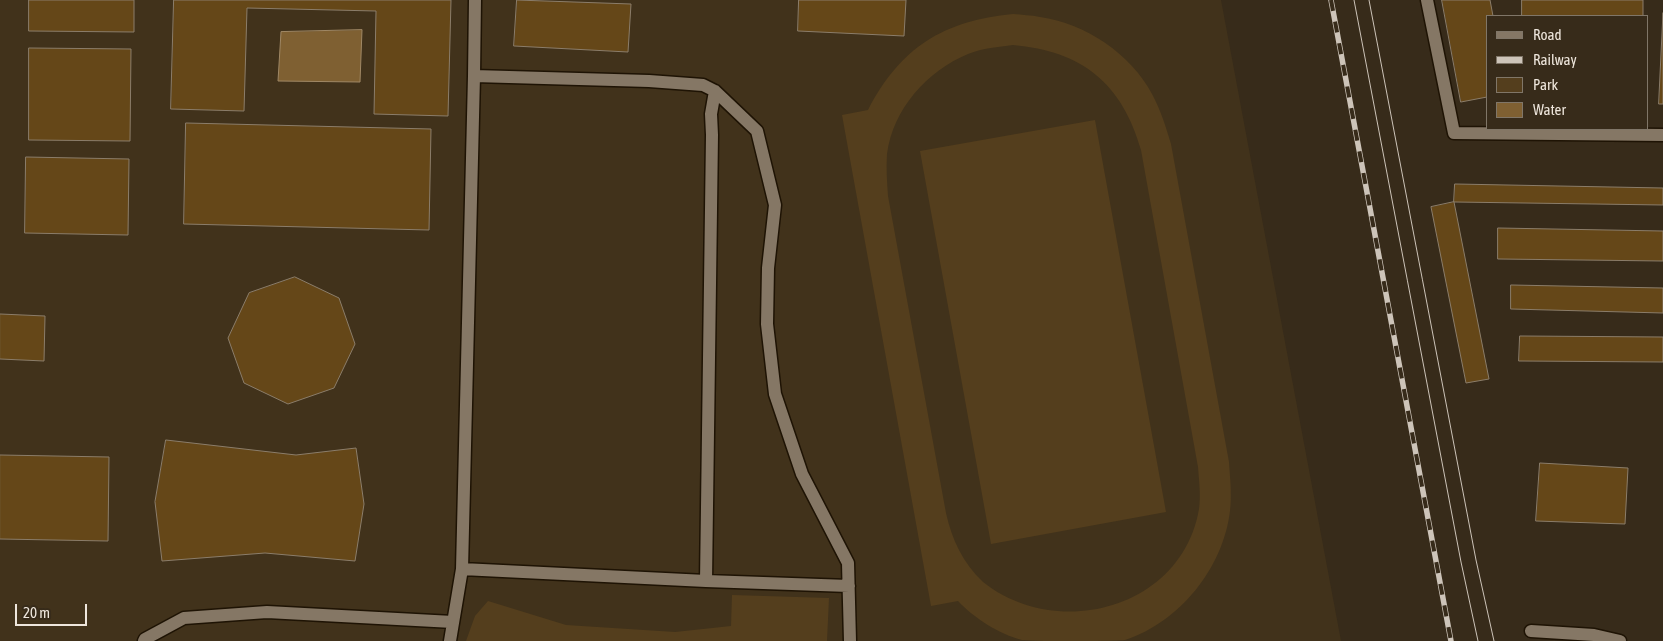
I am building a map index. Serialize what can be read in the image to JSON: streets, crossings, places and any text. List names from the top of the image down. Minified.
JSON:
{"legend":["Road","Railway","Park","Water"],"scale_bar":"20 m"}
